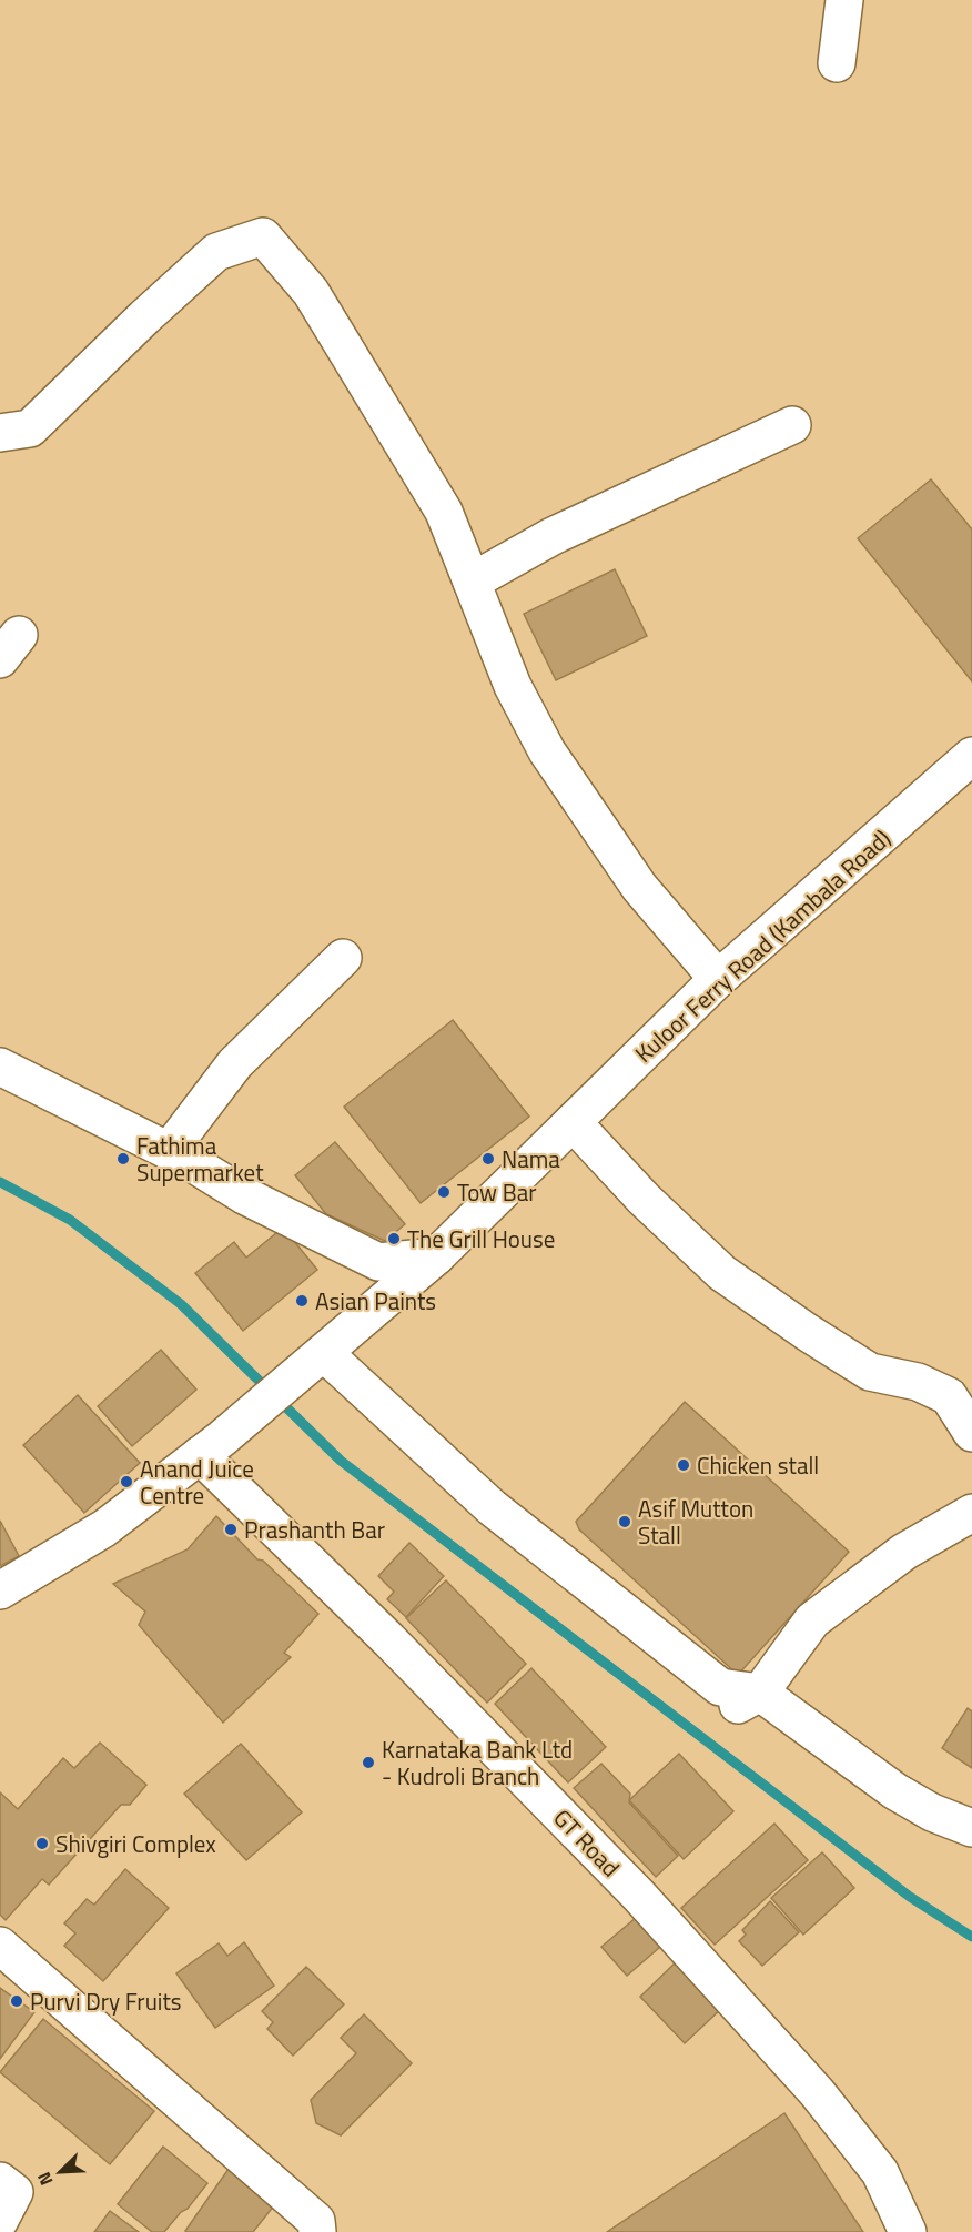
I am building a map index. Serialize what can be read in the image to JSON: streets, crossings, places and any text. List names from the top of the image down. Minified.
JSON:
{"streets":{"street":["Kuloor Ferry Road (Kambala Road)","GT Road"]},"crossings":[["Kuloor Ferry Road (Kambala Road)","GT Road"]],"places":["Fathima Supermarket","Nama","Tow Bar","The Grill House","Asian Paints","Chicken stall","Anand Juice Centre","Asif Mutton Stall","Prashanth Bar","Karnataka Bank Ltd - Kudroli Branch","Shivgiri Complex","Purvi Dry Fruits"],"north":"bottom left"}
